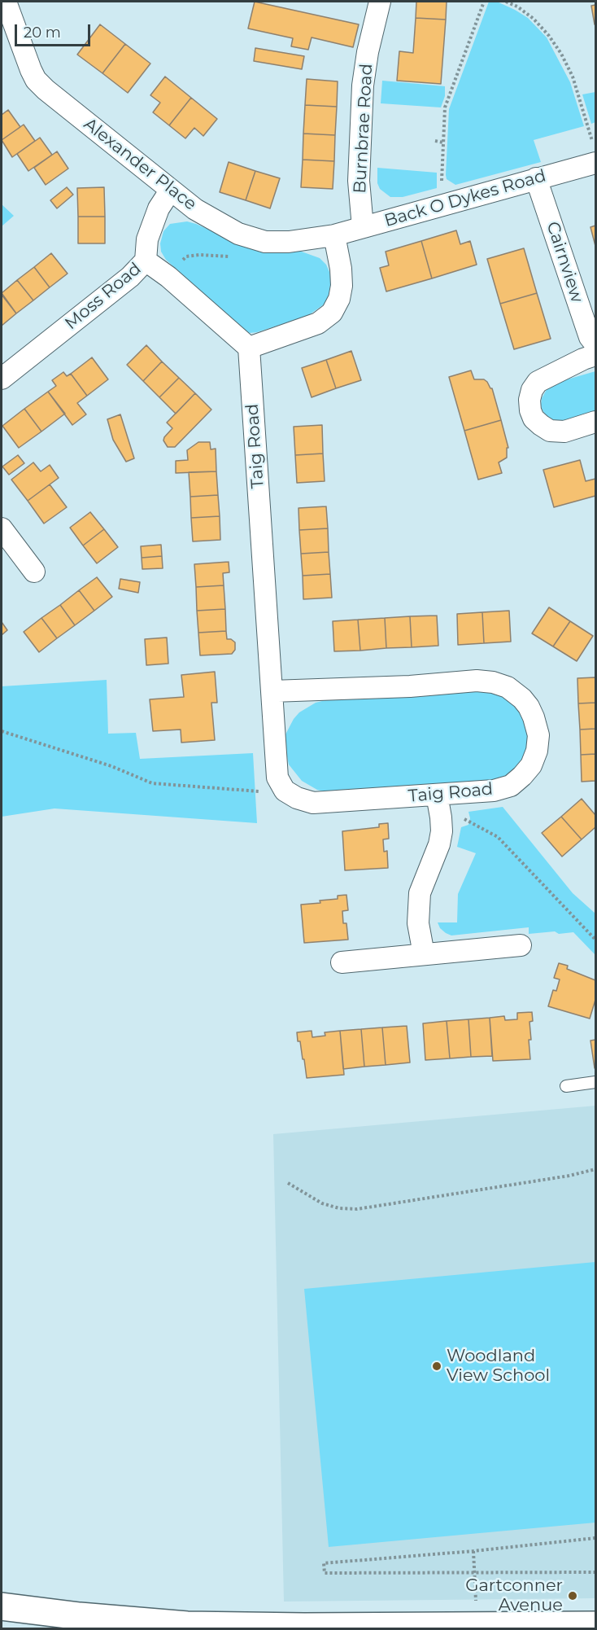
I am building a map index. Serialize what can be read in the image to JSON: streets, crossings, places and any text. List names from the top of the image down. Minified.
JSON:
{"streets":{"street":["Burnbrae Road","Alexander Place","Back O Dykes Road","Cairnview","Moss Road","Taig Road"]},"crossings":[["Burnbrae Road","Back O Dykes Road"],["Alexander Place","Back O Dykes Road"],["Alexander Place","Moss Road"],["Back O Dykes Road","Cairnview"]],"places":["Woodland View School","Gartconner Avenue"],"scale_bar":"20 m"}
